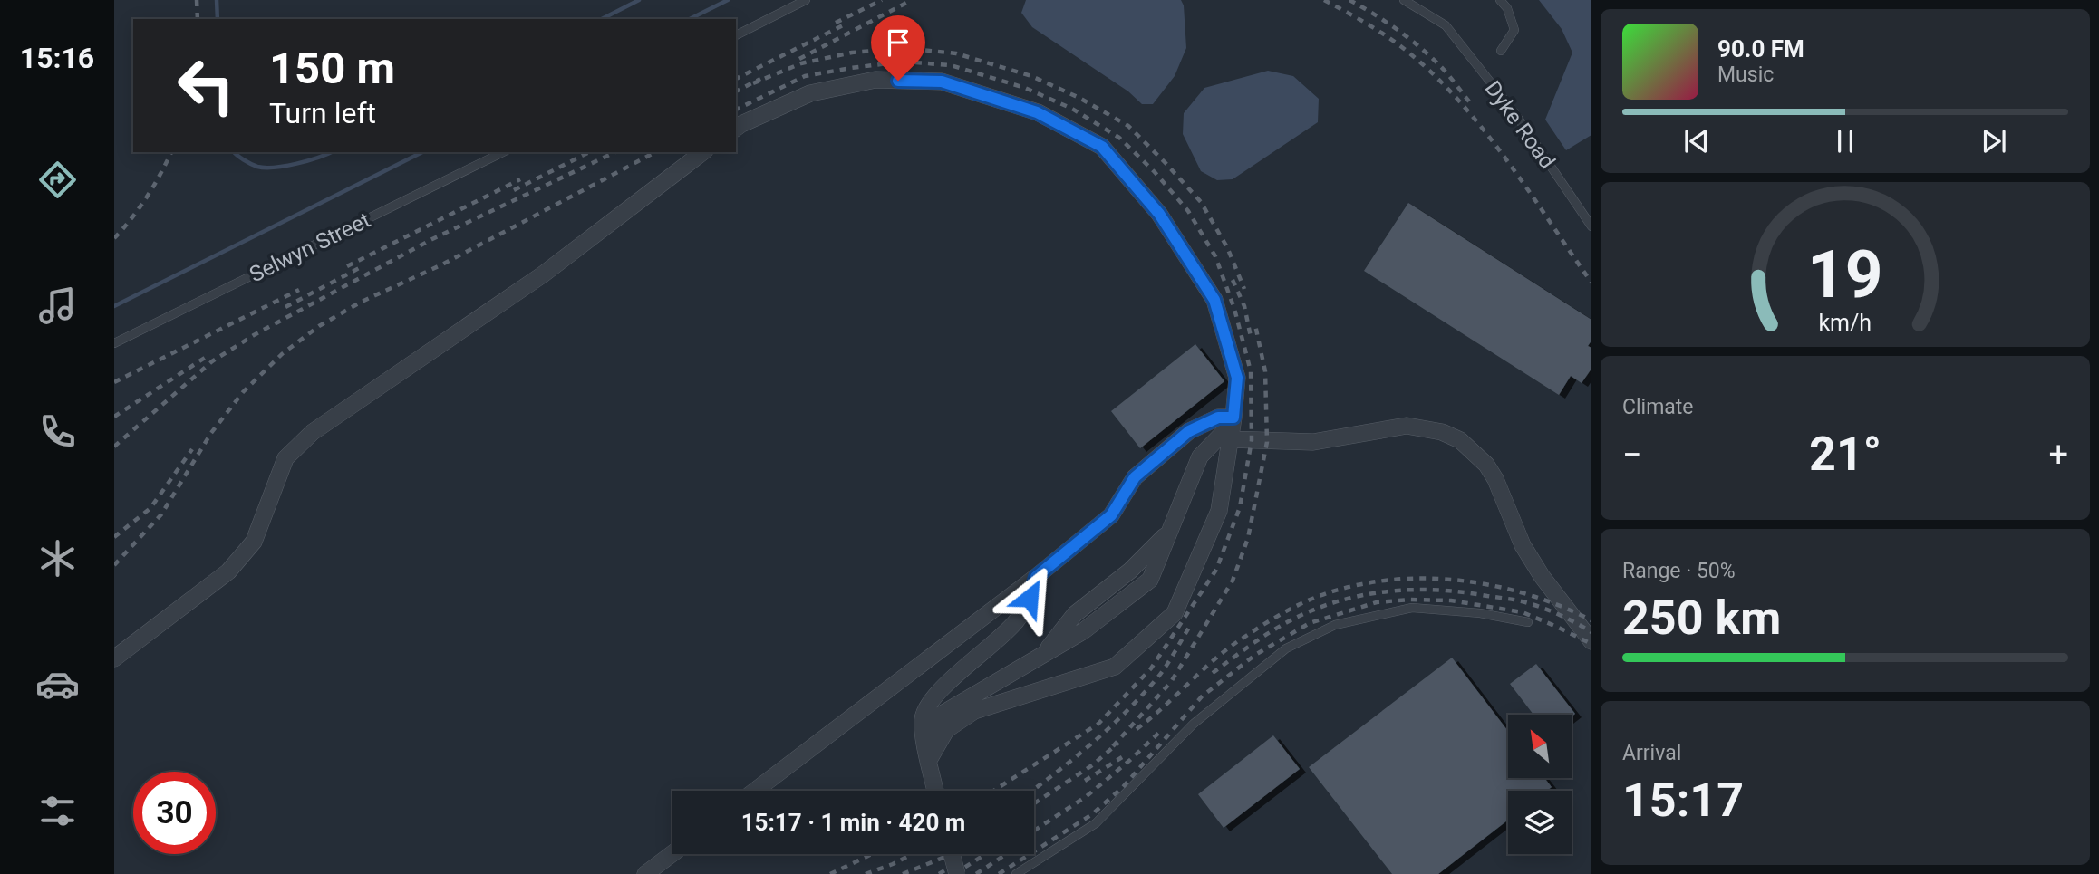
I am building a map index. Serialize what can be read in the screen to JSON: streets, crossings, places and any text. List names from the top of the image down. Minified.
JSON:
{"streets":{"lane":["Dyke Road","Selwyn Street"]},"north":"top left","page":{"tabs":"15:16","turn":["150 m","Turn left"],"song":["90.0 FM","Music"],"tile":["Climate",["Range · 50%","250 km"],["Arrival","15:17"]],"heat":["−","21°","+"],"limit":"30","trip":"15:17 · 1 min · 420 m","gauge":["19","km/h"]}}
